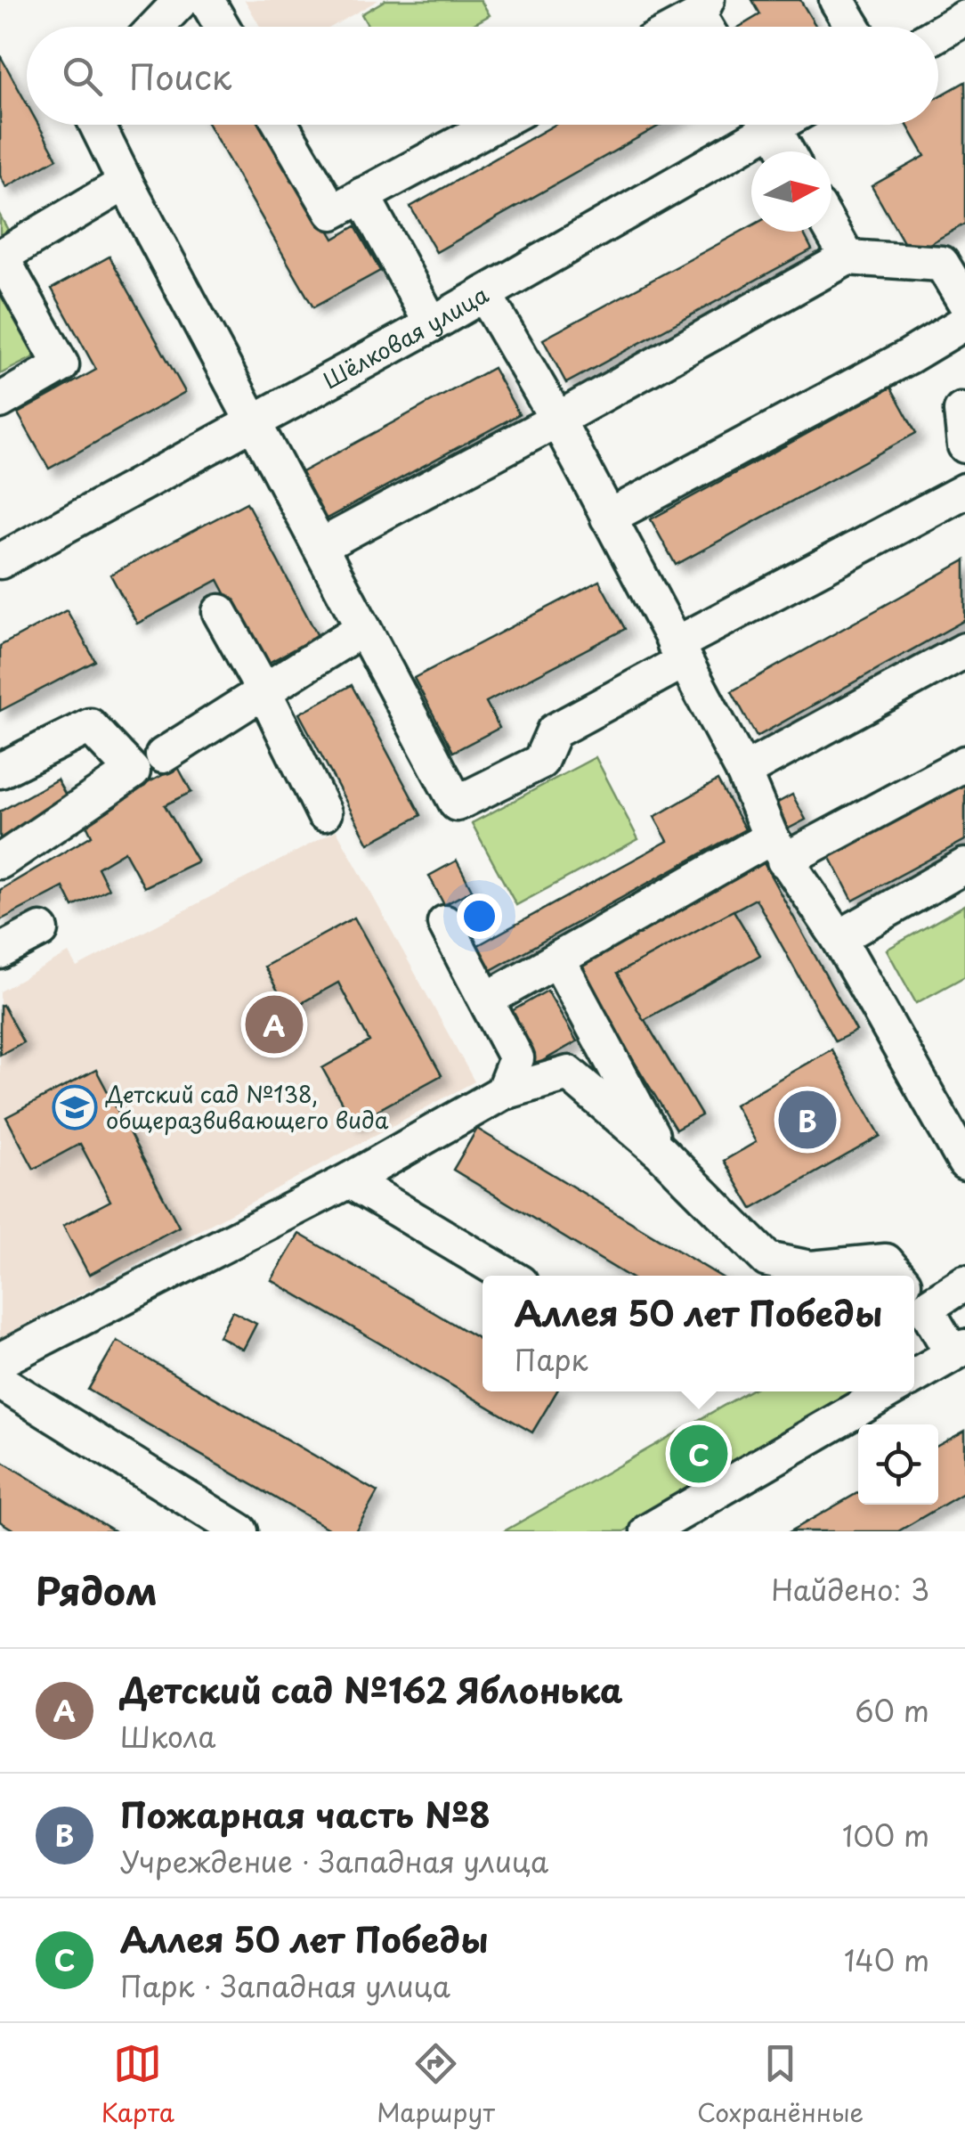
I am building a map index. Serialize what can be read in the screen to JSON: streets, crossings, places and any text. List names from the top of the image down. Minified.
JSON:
{"streets":{"street":["Шёлковая улица"]},"places":{"school or university":["Детский сад №138, общеразвивающего вида"]},"north":"right","page":{"search":"Поиск","pins":["A","B","C"],"popup":["Аллея 50 лет Победы","Парк"],"heading":["Рядом","Найдено: 3"],"list":[{"mark":"A","name":"Детский сад №162 Яблонька","note":"Школа","value":"60 m"},{"mark":"B","name":"Пожарная часть №8","note":"Учреждение · Западная улица","value":"100 m"},{"mark":"C","name":"Аллея 50 лет Победы","note":"Парк · Западная улица","value":"140 m"}],"nav":["Карта","Маршрут","Сохранённые"]}}
